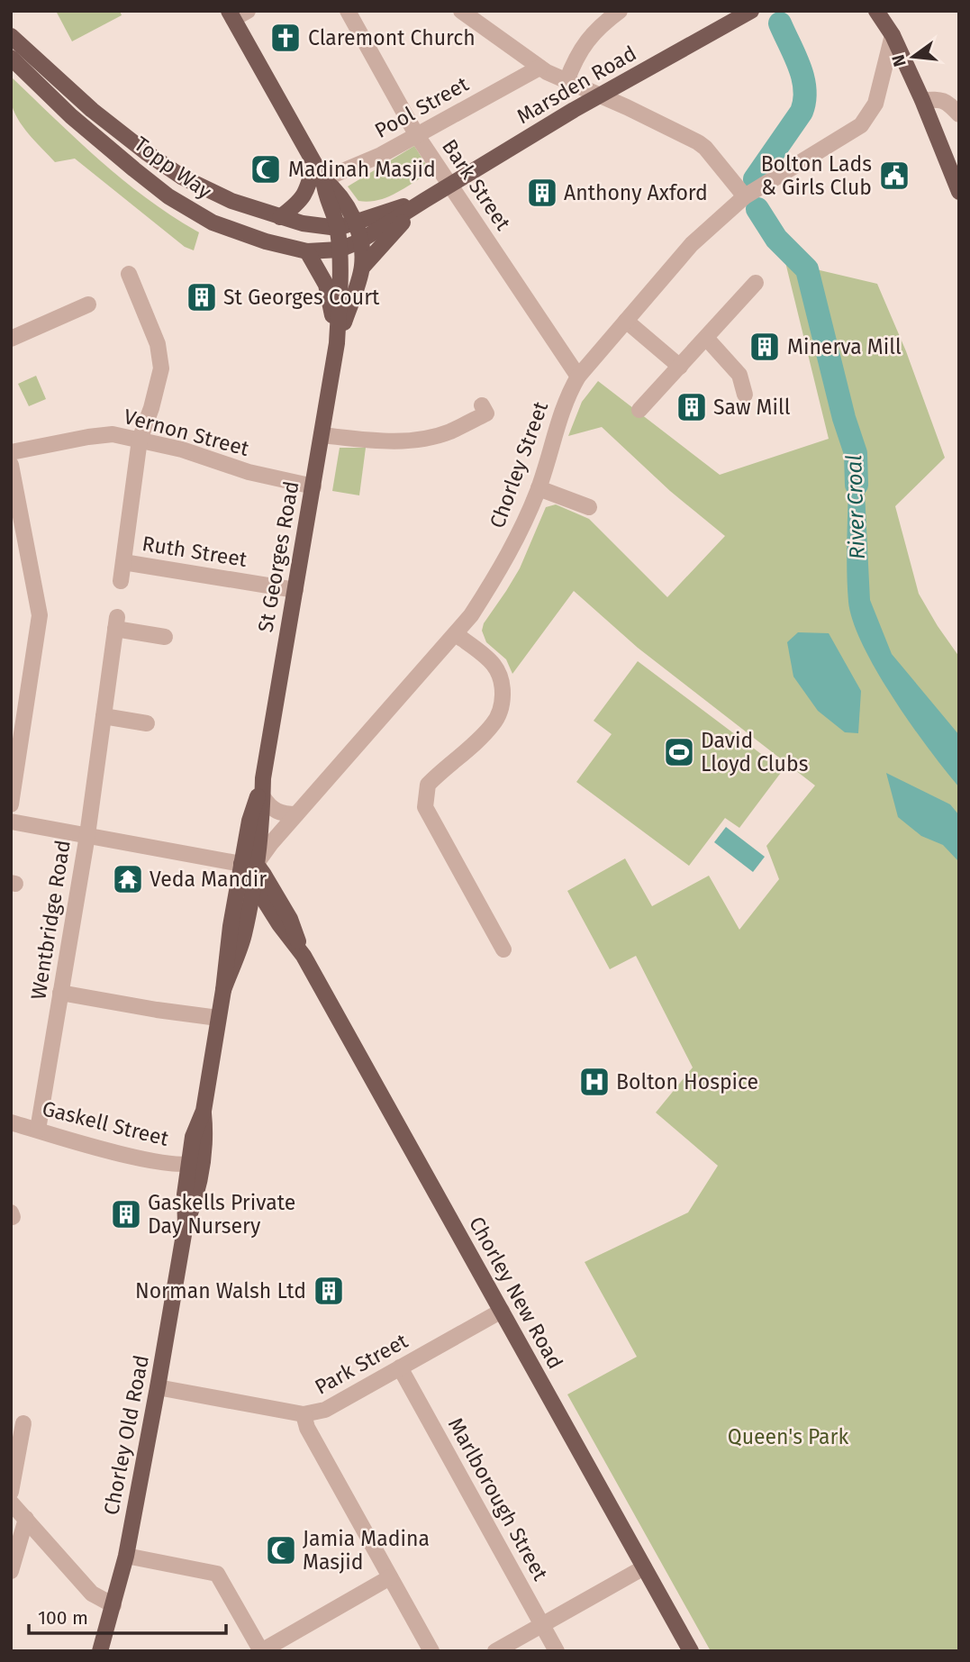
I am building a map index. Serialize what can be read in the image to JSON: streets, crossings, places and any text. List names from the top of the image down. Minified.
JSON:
{"streets":{"main road":["Marsden Road","Topp Way","St Georges Road","Chorley New Road","Chorley Old Road"],"street":["Pool Street","Bark Street","Vernon Street","Chorley Street","Ruth Street","Wentbridge Road","Gaskell Street","Park Street","Marlborough Street"]},"crossings":[["Marsden Road","Topp Way"],["Marsden Road","St Georges Road"],["Pool Street","Bark Street"],["Pool Street","St Georges Road"],["Topp Way","St Georges Road"],["Bark Street","Chorley Street"],["Vernon Street","St Georges Road"],["Chorley Street","St Georges Road"],["Chorley Street","Chorley New Road"],["Chorley Street","Chorley Old Road"],["Ruth Street","St Georges Road"],["St Georges Road","Chorley New Road"],["St Georges Road","Chorley Old Road"],["Wentbridge Road","Gaskell Street"],["Gaskell Street","Chorley Old Road"],["Chorley New Road","Park Street"],["Chorley New Road","Chorley Old Road"],["Park Street","Chorley Old Road"],["Park Street","Marlborough Street"]],"water":["River Croal"],"parks":["Queen's Park"],"places":{"church":["Claremont Church"],"mosque":["Madinah Masjid","Jamia Madina Masjid"],"public building":["Bolton Lads & Girls Club"],"building":["Anthony Axford","St Georges Court","Minerva Mill","Saw Mill","Gaskells Private Day Nursery","Norman Walsh Ltd"],"sports":["David Lloyd Clubs"],"temple":["Veda Mandir"],"hospital":["Bolton Hospice"]},"scale_bar":"100 m","north":"left"}
